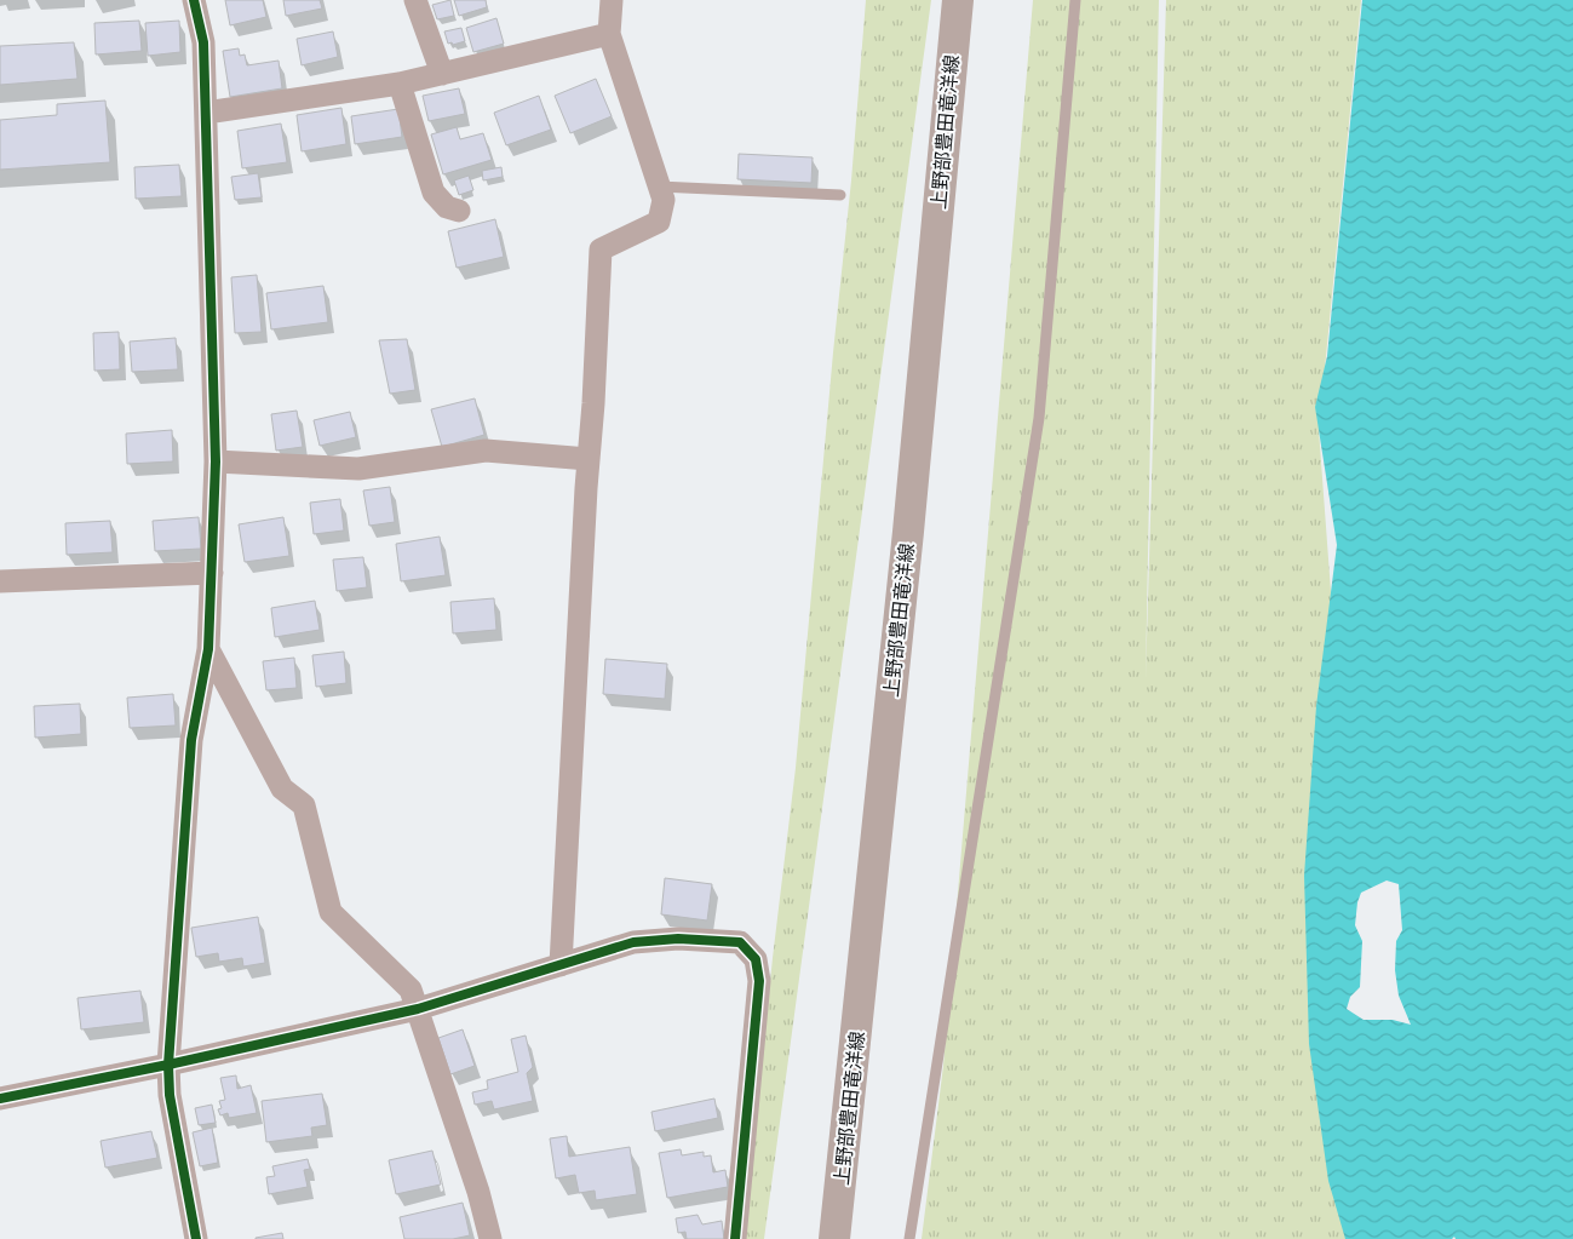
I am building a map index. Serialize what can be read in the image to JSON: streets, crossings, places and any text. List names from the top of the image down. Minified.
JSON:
{"streets":{"main road":["上野部豊田竜洋線"]}}
